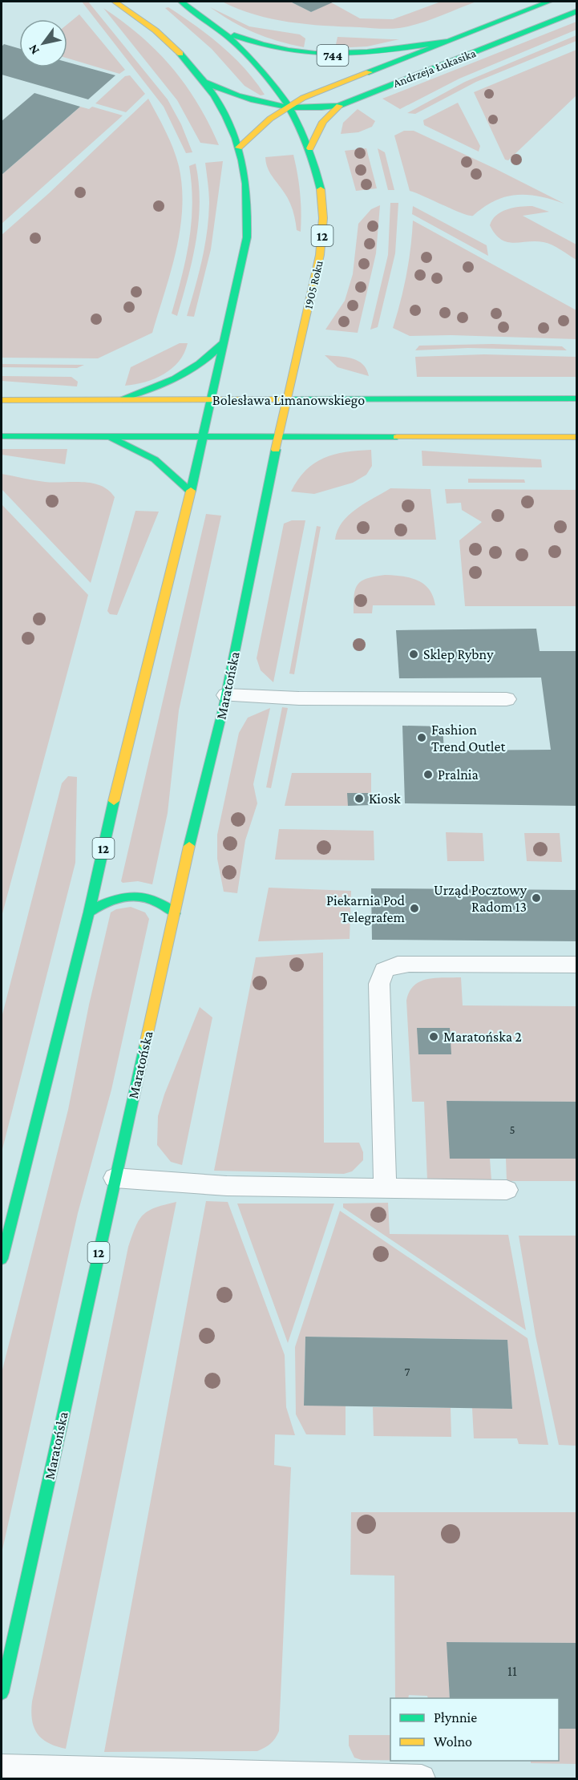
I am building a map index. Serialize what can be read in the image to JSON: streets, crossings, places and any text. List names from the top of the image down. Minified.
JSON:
{"streets":{"main road":["744","Andrzeja Łukasika","12","1905 Roku","Bolesława Limanowskiego","Maratońska"]},"crossings":[["744","Andrzeja Łukasika"],["744","12"],["744","1905 Roku"],["Andrzeja Łukasika","12"],["Andrzeja Łukasika","1905 Roku"],["12","Bolesława Limanowskiego"],["1905 Roku","Bolesława Limanowskiego"],["1905 Roku","Maratońska"]],"places":["Sklep Rybny","Fashion Trend Outlet","Pralnia","Kiosk","Urząd Pocztowy Radom 13","Piekarnia Pod Telegrafem","Maratońska 2"],"house_numbers":["5","7","11"],"legend":["Płynnie","Wolno"],"north":"bottom left"}
